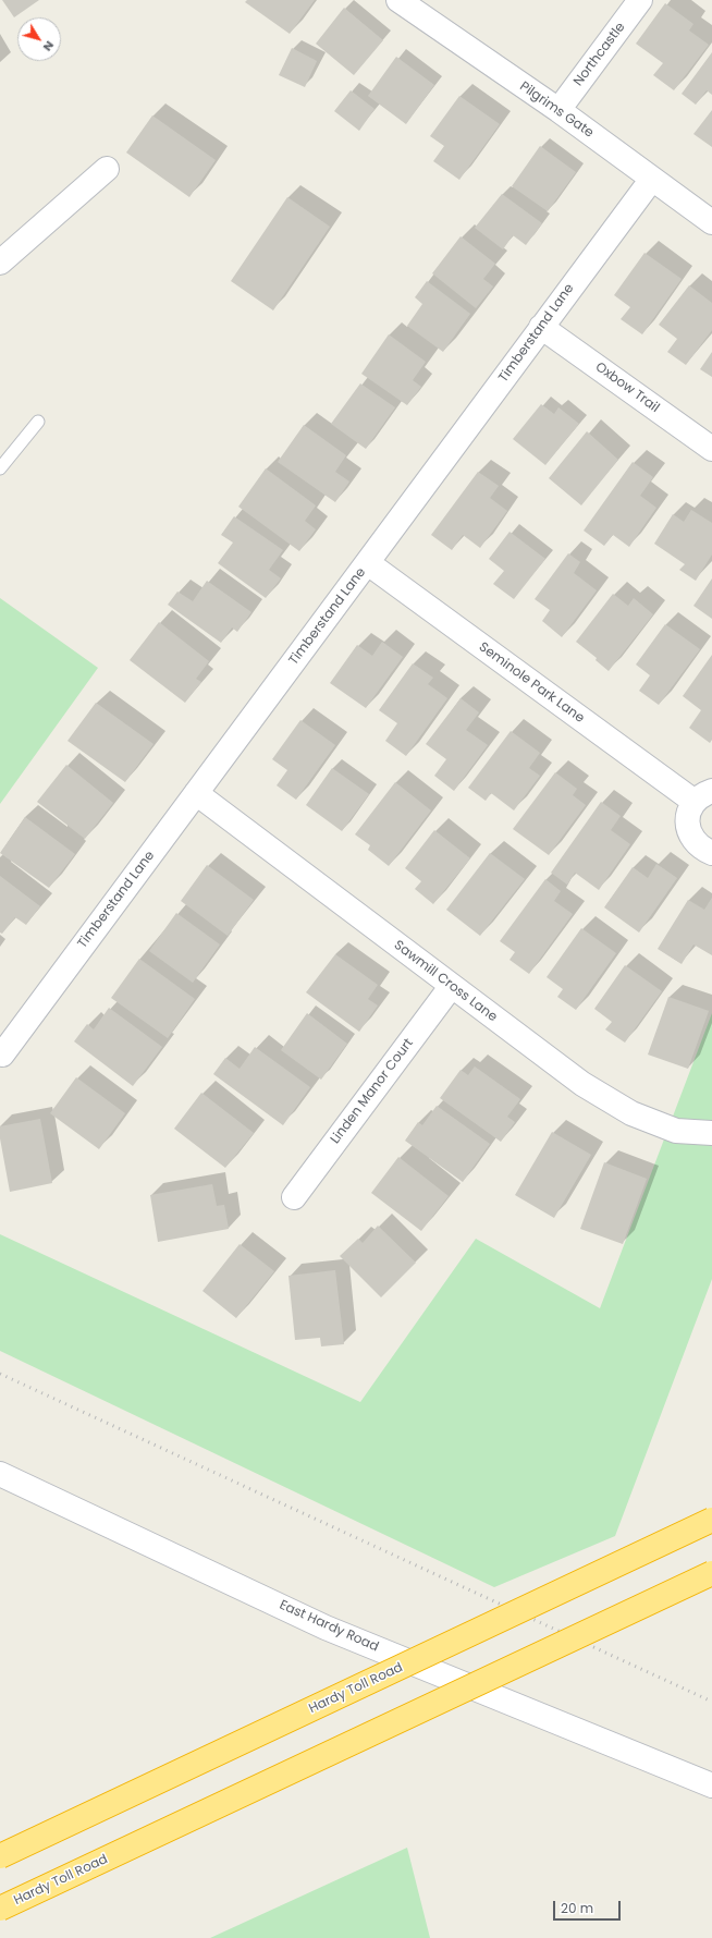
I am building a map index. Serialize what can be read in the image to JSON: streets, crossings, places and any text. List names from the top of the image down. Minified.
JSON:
{"streets":{"highway":["Hardy Toll Road"],"street":["Northcastle","Pilgrims Gate","Timberstand Lane","Oxbow Trail","Seminole Park Lane","Sawmill Cross Lane","Linden Manor Court","East Hardy Road"]},"crossings":[["Northcastle","Pilgrims Gate"],["Pilgrims Gate","Timberstand Lane"],["Timberstand Lane","Oxbow Trail"],["Timberstand Lane","Seminole Park Lane"],["Timberstand Lane","Sawmill Cross Lane"],["Sawmill Cross Lane","Linden Manor Court"]],"scale_bar":"20 m","north":"bottom right"}
